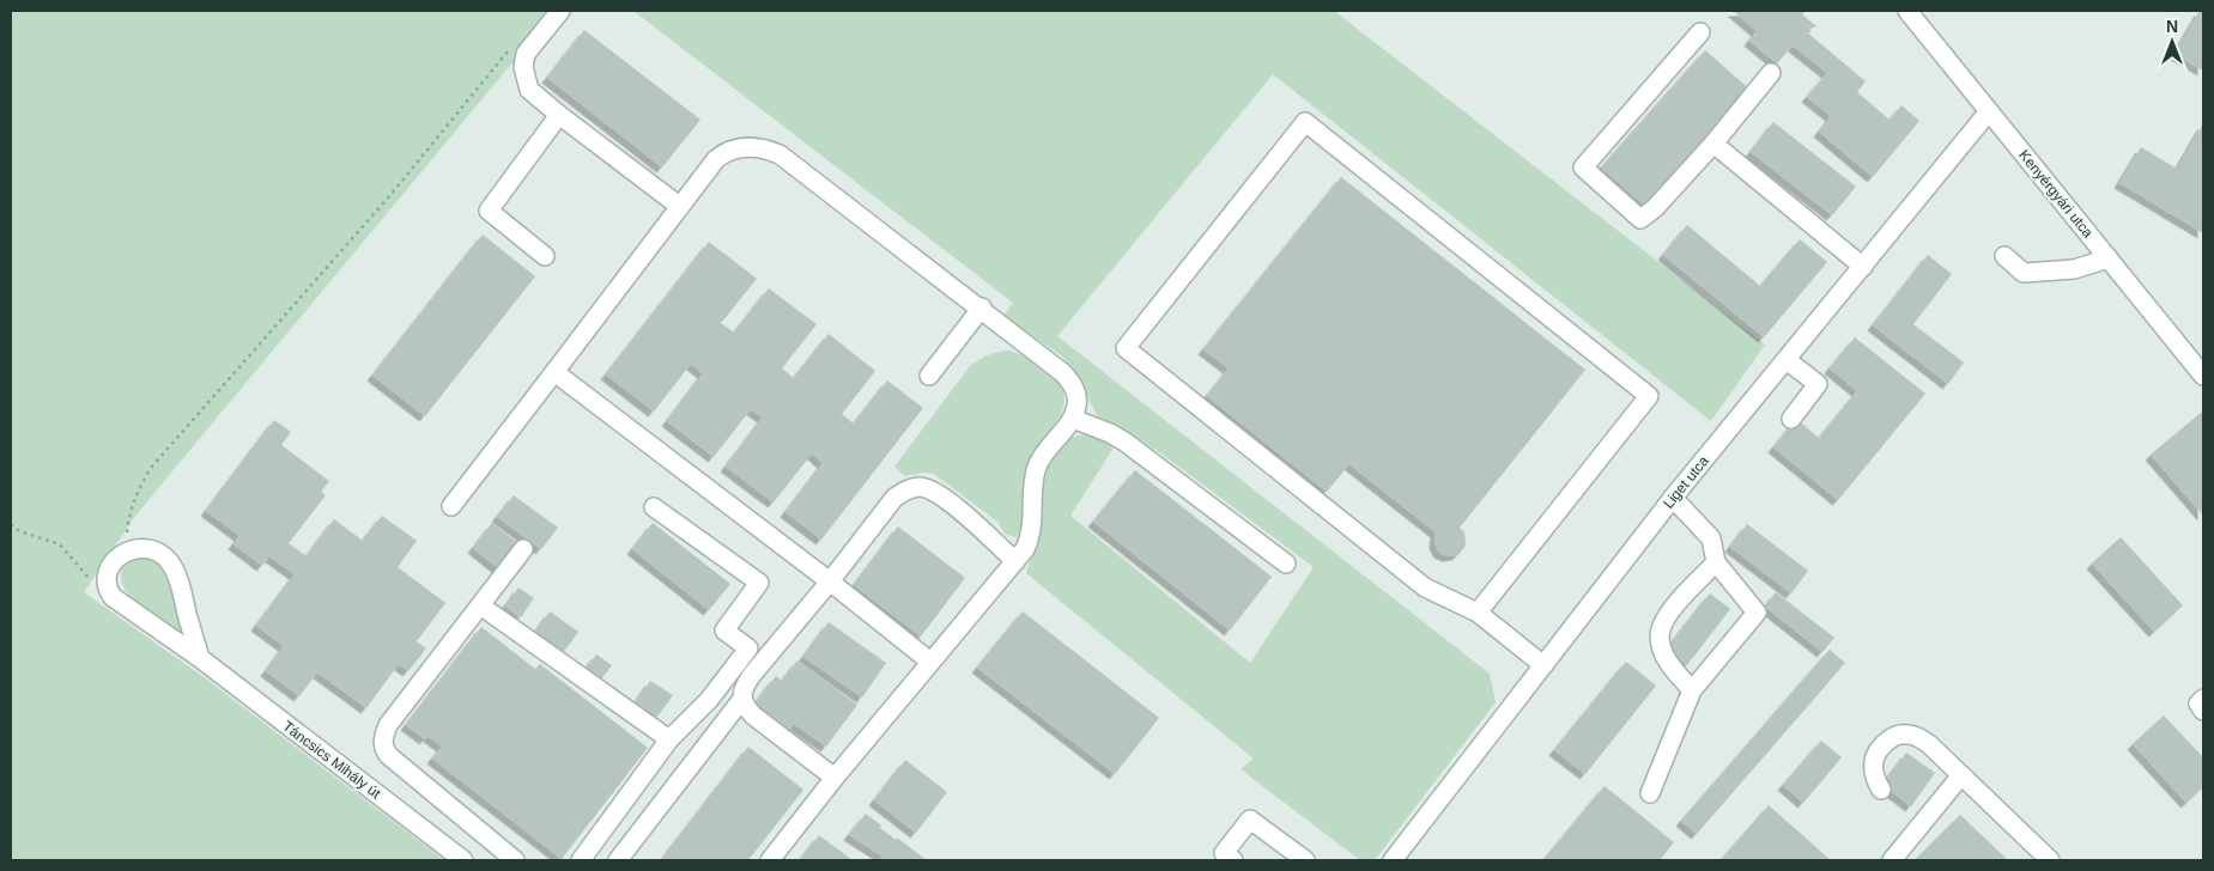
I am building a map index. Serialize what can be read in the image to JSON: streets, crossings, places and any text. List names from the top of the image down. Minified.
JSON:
{"streets":{"street":["Kenyérgyári utca","Liget utca","Táncsics Mihály út"]},"crossings":[["Kenyérgyári utca","Liget utca"]],"north":"top"}
